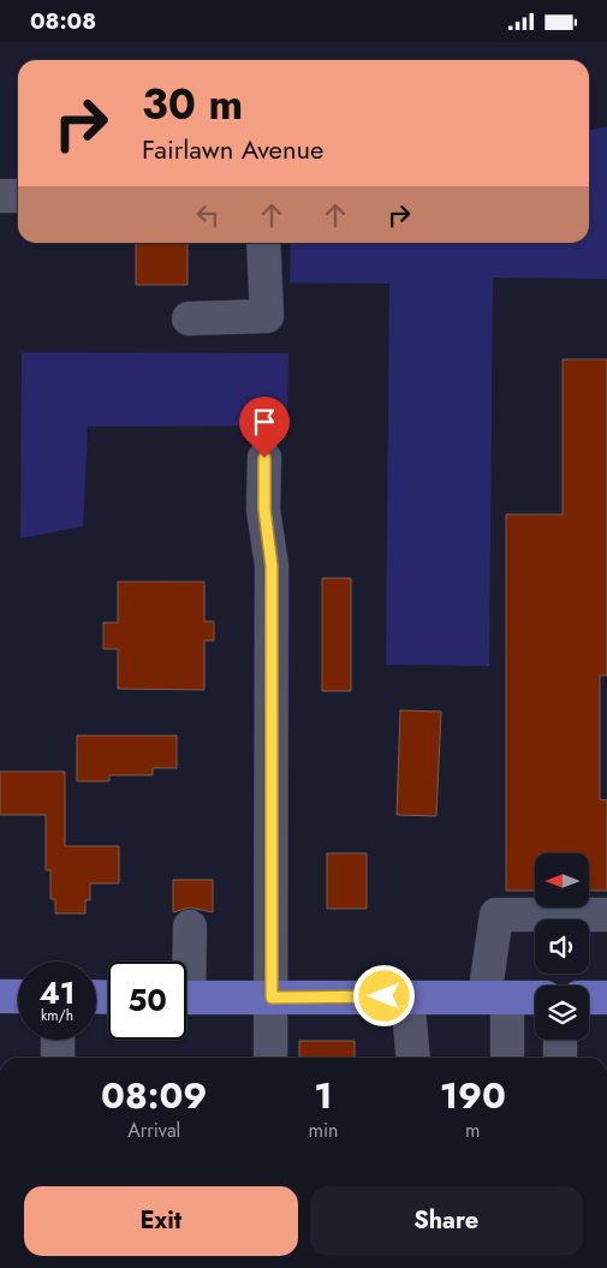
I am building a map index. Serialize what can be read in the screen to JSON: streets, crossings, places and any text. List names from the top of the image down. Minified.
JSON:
{"north":"left","page":{"status":"08:08","turn":["30 m","Fairlawn Avenue"],"speed":"41 km/h","limit":"50","eta":["08:09","Arrival","1","min","190","m"],"buttons":["Exit","Share"]}}
